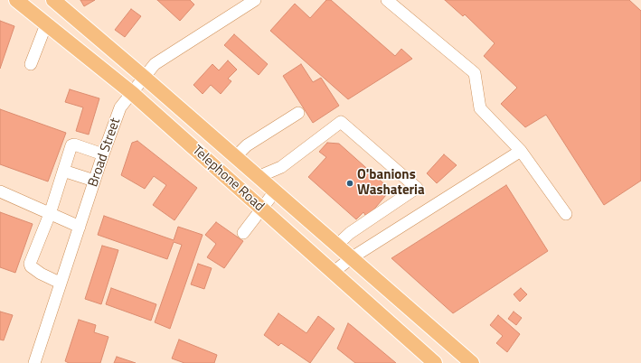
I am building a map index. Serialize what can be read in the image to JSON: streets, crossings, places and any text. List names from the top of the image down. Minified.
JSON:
{"streets":{"main road":["Telephone Road"],"street":["Broad Street"]},"crossings":[["Broad Street","Telephone Road"]],"places":["O'banions Washateria"]}
